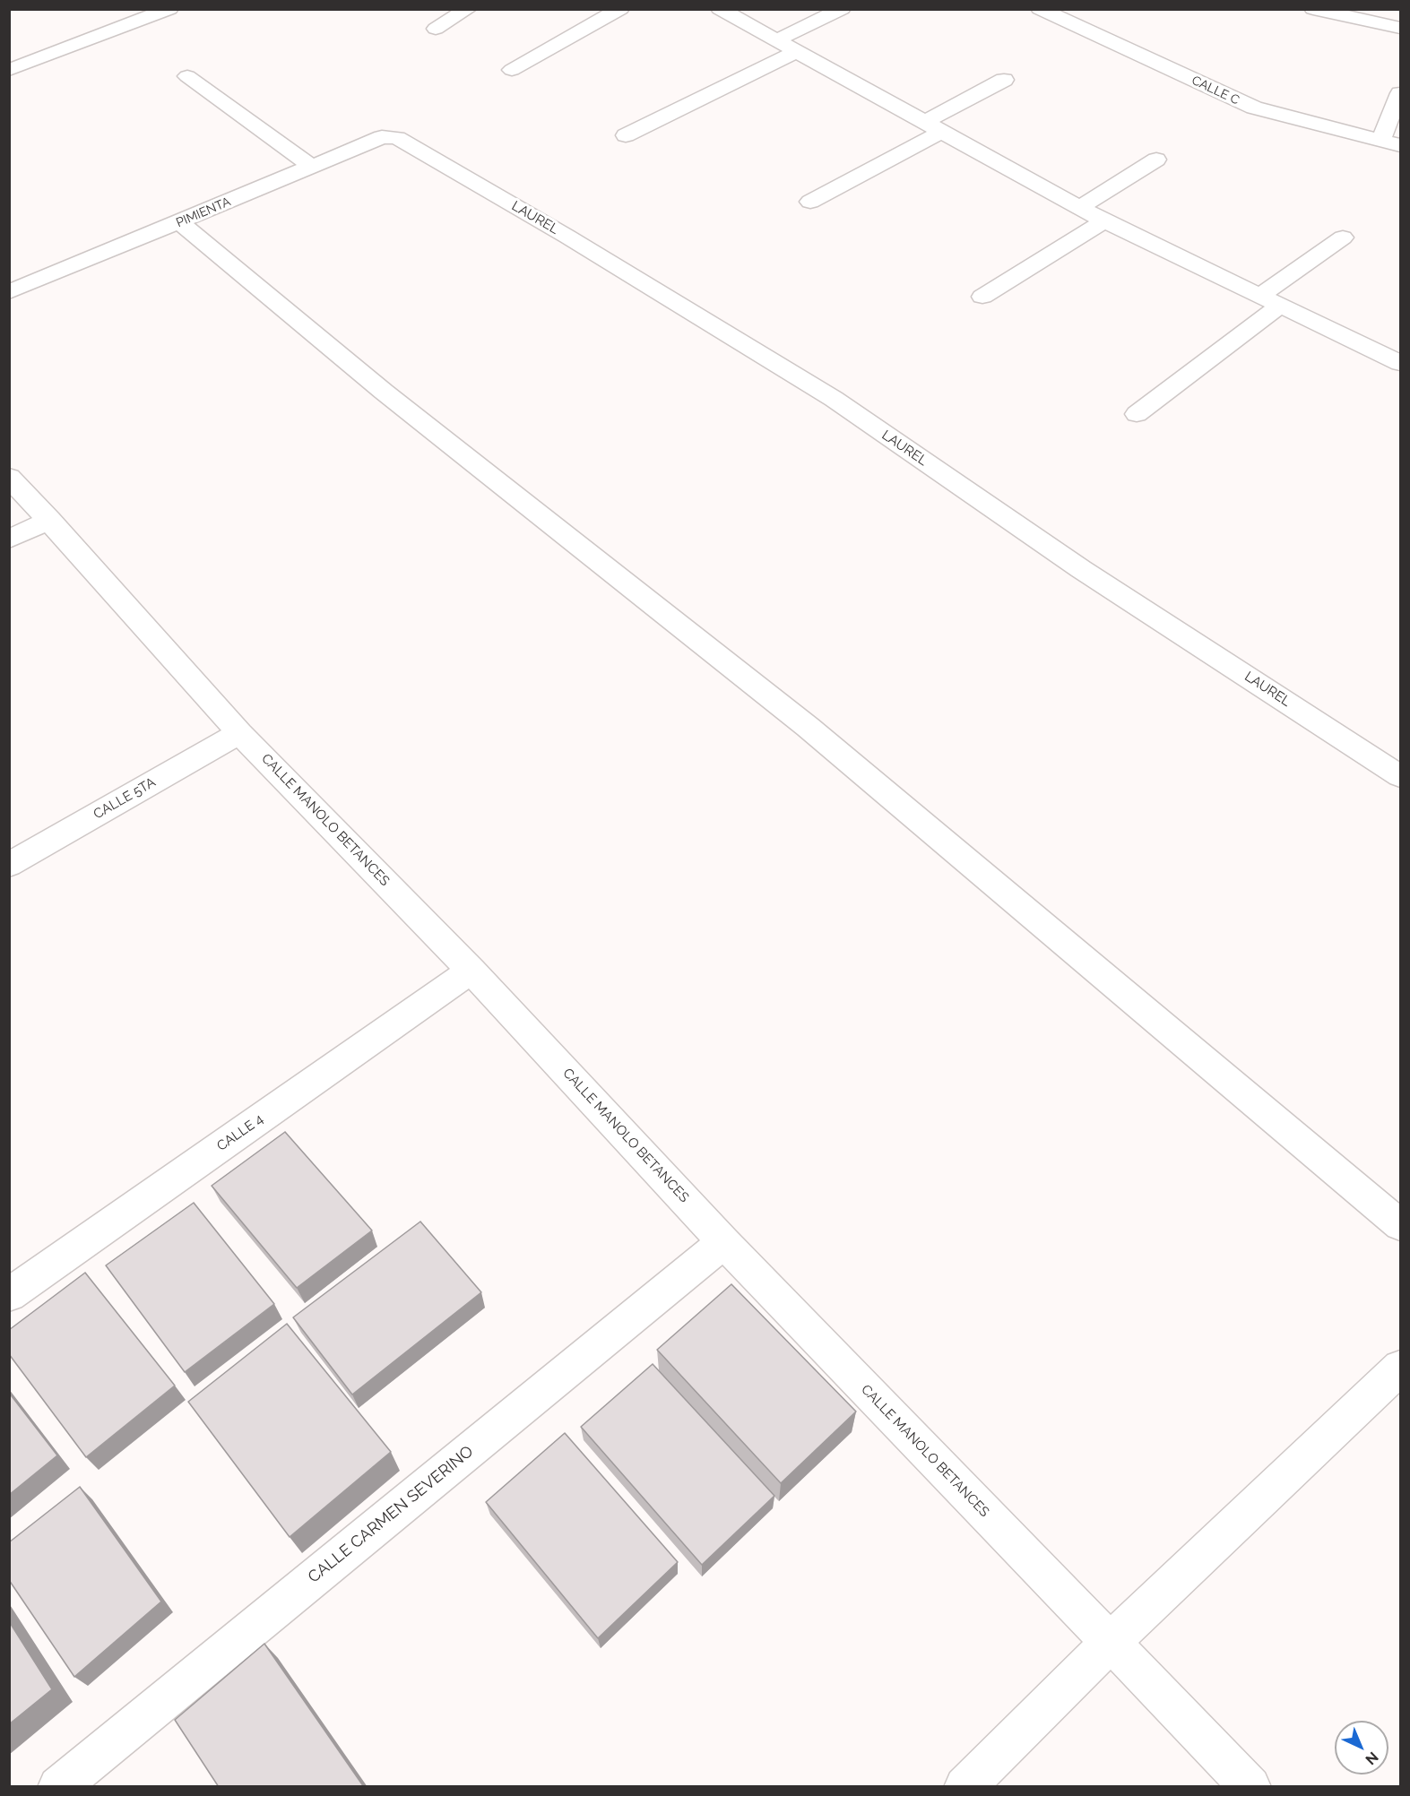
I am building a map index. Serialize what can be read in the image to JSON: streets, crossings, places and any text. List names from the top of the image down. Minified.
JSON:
{"streets":{"street":["CALLE C","PIMIENTA","LAUREL","CALLE 5TA","CALLE MANOLO BETANCES","CALLE 4","CALLE CARMEN SEVERINO"]},"crossings":[["PIMIENTA","LAUREL"],["CALLE 5TA","CALLE MANOLO BETANCES"],["CALLE MANOLO BETANCES","CALLE 4"],["CALLE MANOLO BETANCES","CALLE CARMEN SEVERINO"]],"north":"bottom right"}
